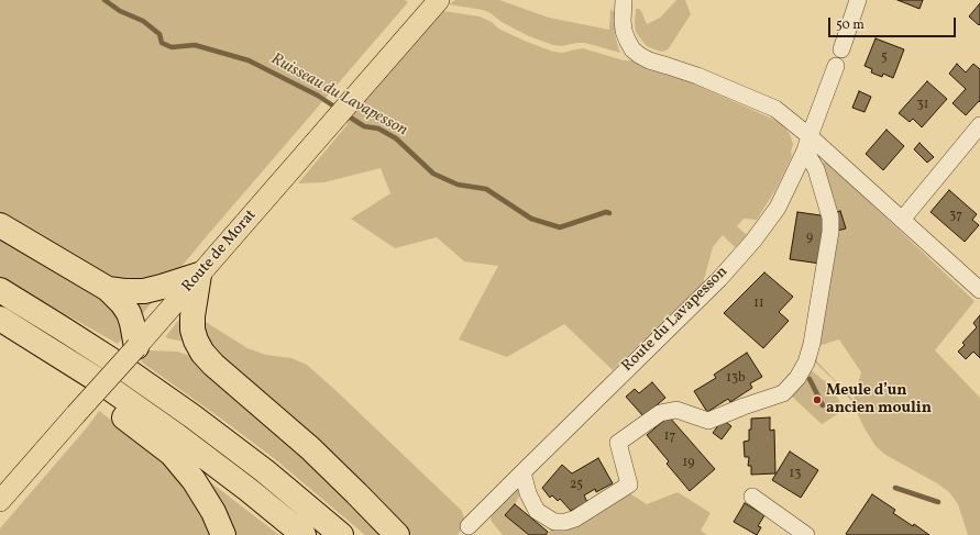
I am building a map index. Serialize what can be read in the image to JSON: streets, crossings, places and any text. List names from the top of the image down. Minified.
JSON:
{"streets":{"main road":["Route de Morat"],"street":["Route du Lavapesson"]},"water":["Ruisseau du Lavapesson"],"places":["Meule d’un ancien moulin"],"house_numbers":["5","31","37","9","11","13b","17","19","13","25"],"scale_bar":"50 m"}
